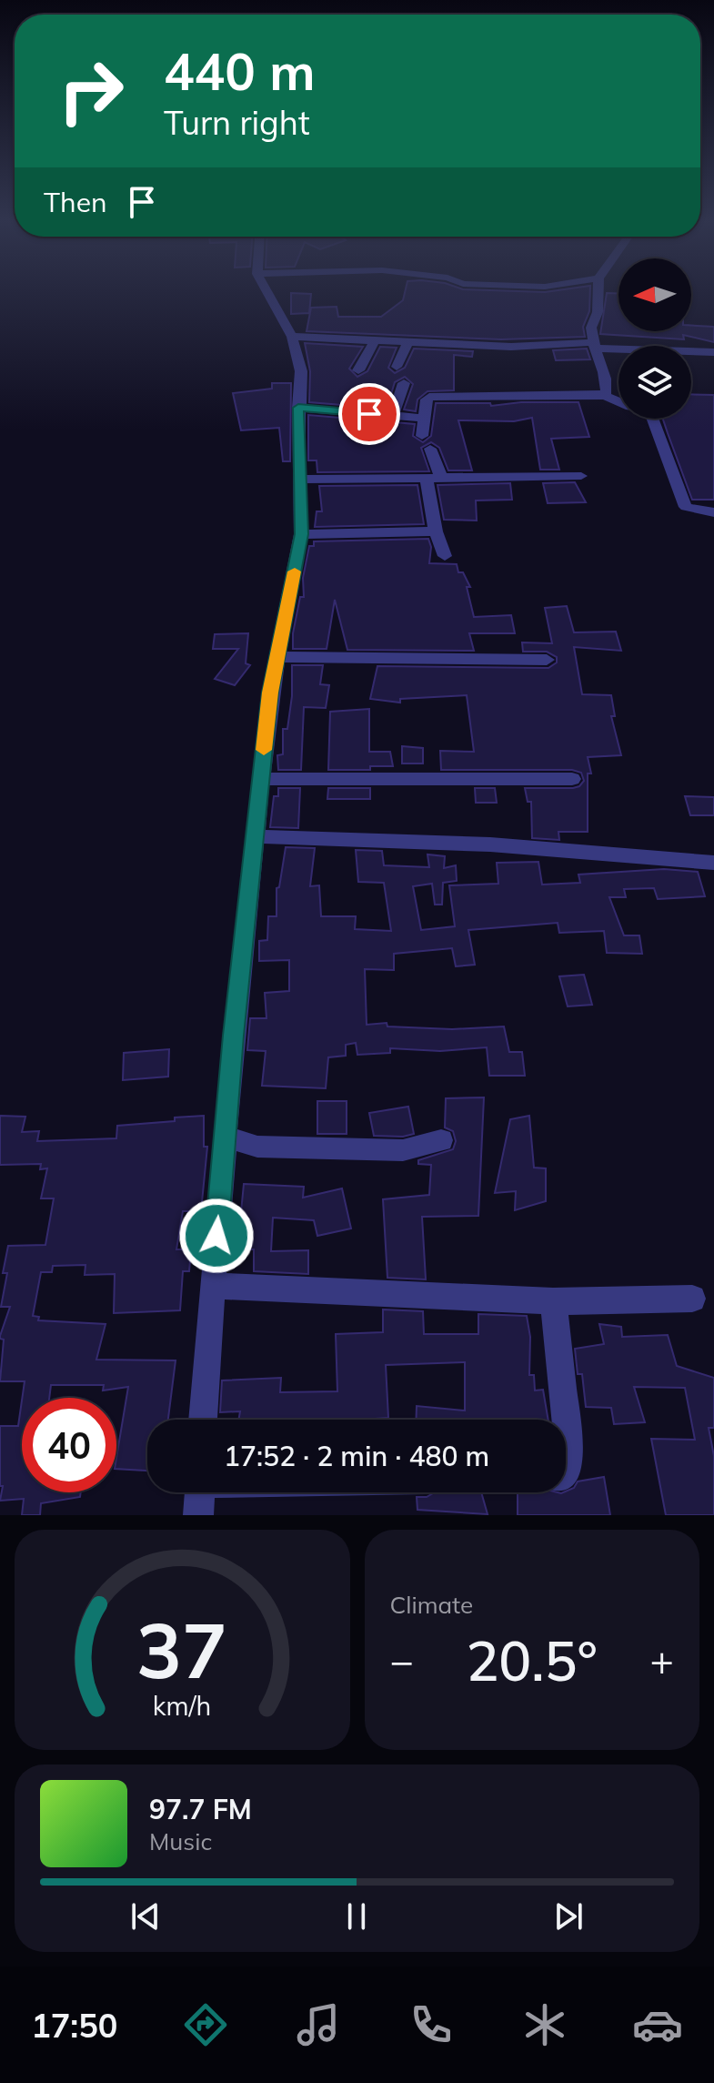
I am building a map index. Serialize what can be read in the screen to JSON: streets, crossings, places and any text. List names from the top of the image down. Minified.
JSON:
{"north":"left","page":{"turn":["440 m","Turn right"],"then":"Then","limit":"40","trip":"17:52 · 2 min · 480 m","tile":"Climate","heat":["−","20.5°","+"],"song":["97.7 FM","Music"],"tabs":"17:50","gauge":["37","km/h"]}}
